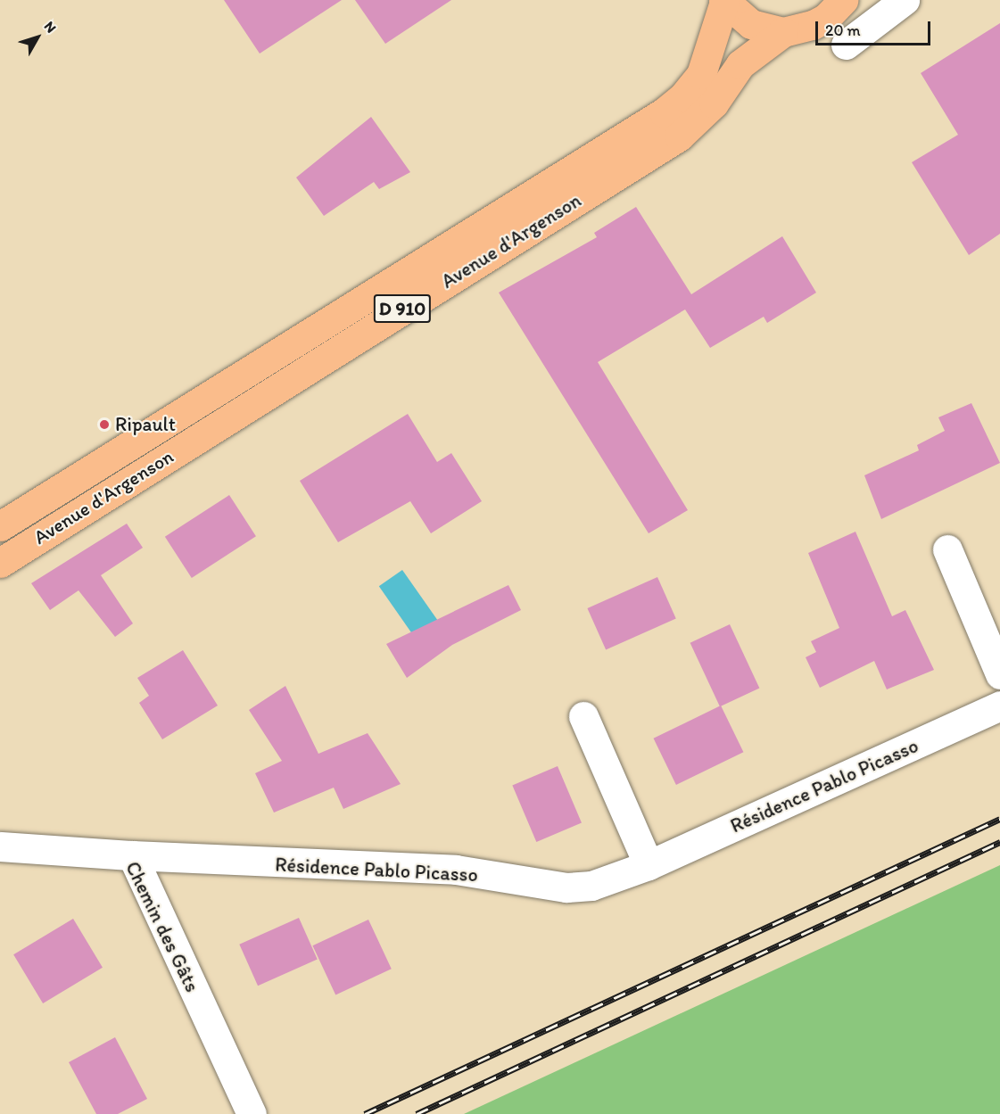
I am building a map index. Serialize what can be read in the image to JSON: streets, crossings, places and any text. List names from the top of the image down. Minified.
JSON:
{"streets":{"main road":["Avenue d'Argenson","D 910"],"street":["Résidence Pablo Picasso","Chemin des Gâts"]},"crossings":[["Résidence Pablo Picasso","Chemin des Gâts"]],"places":["Ripault"],"scale_bar":"20 m","north":"top right"}
